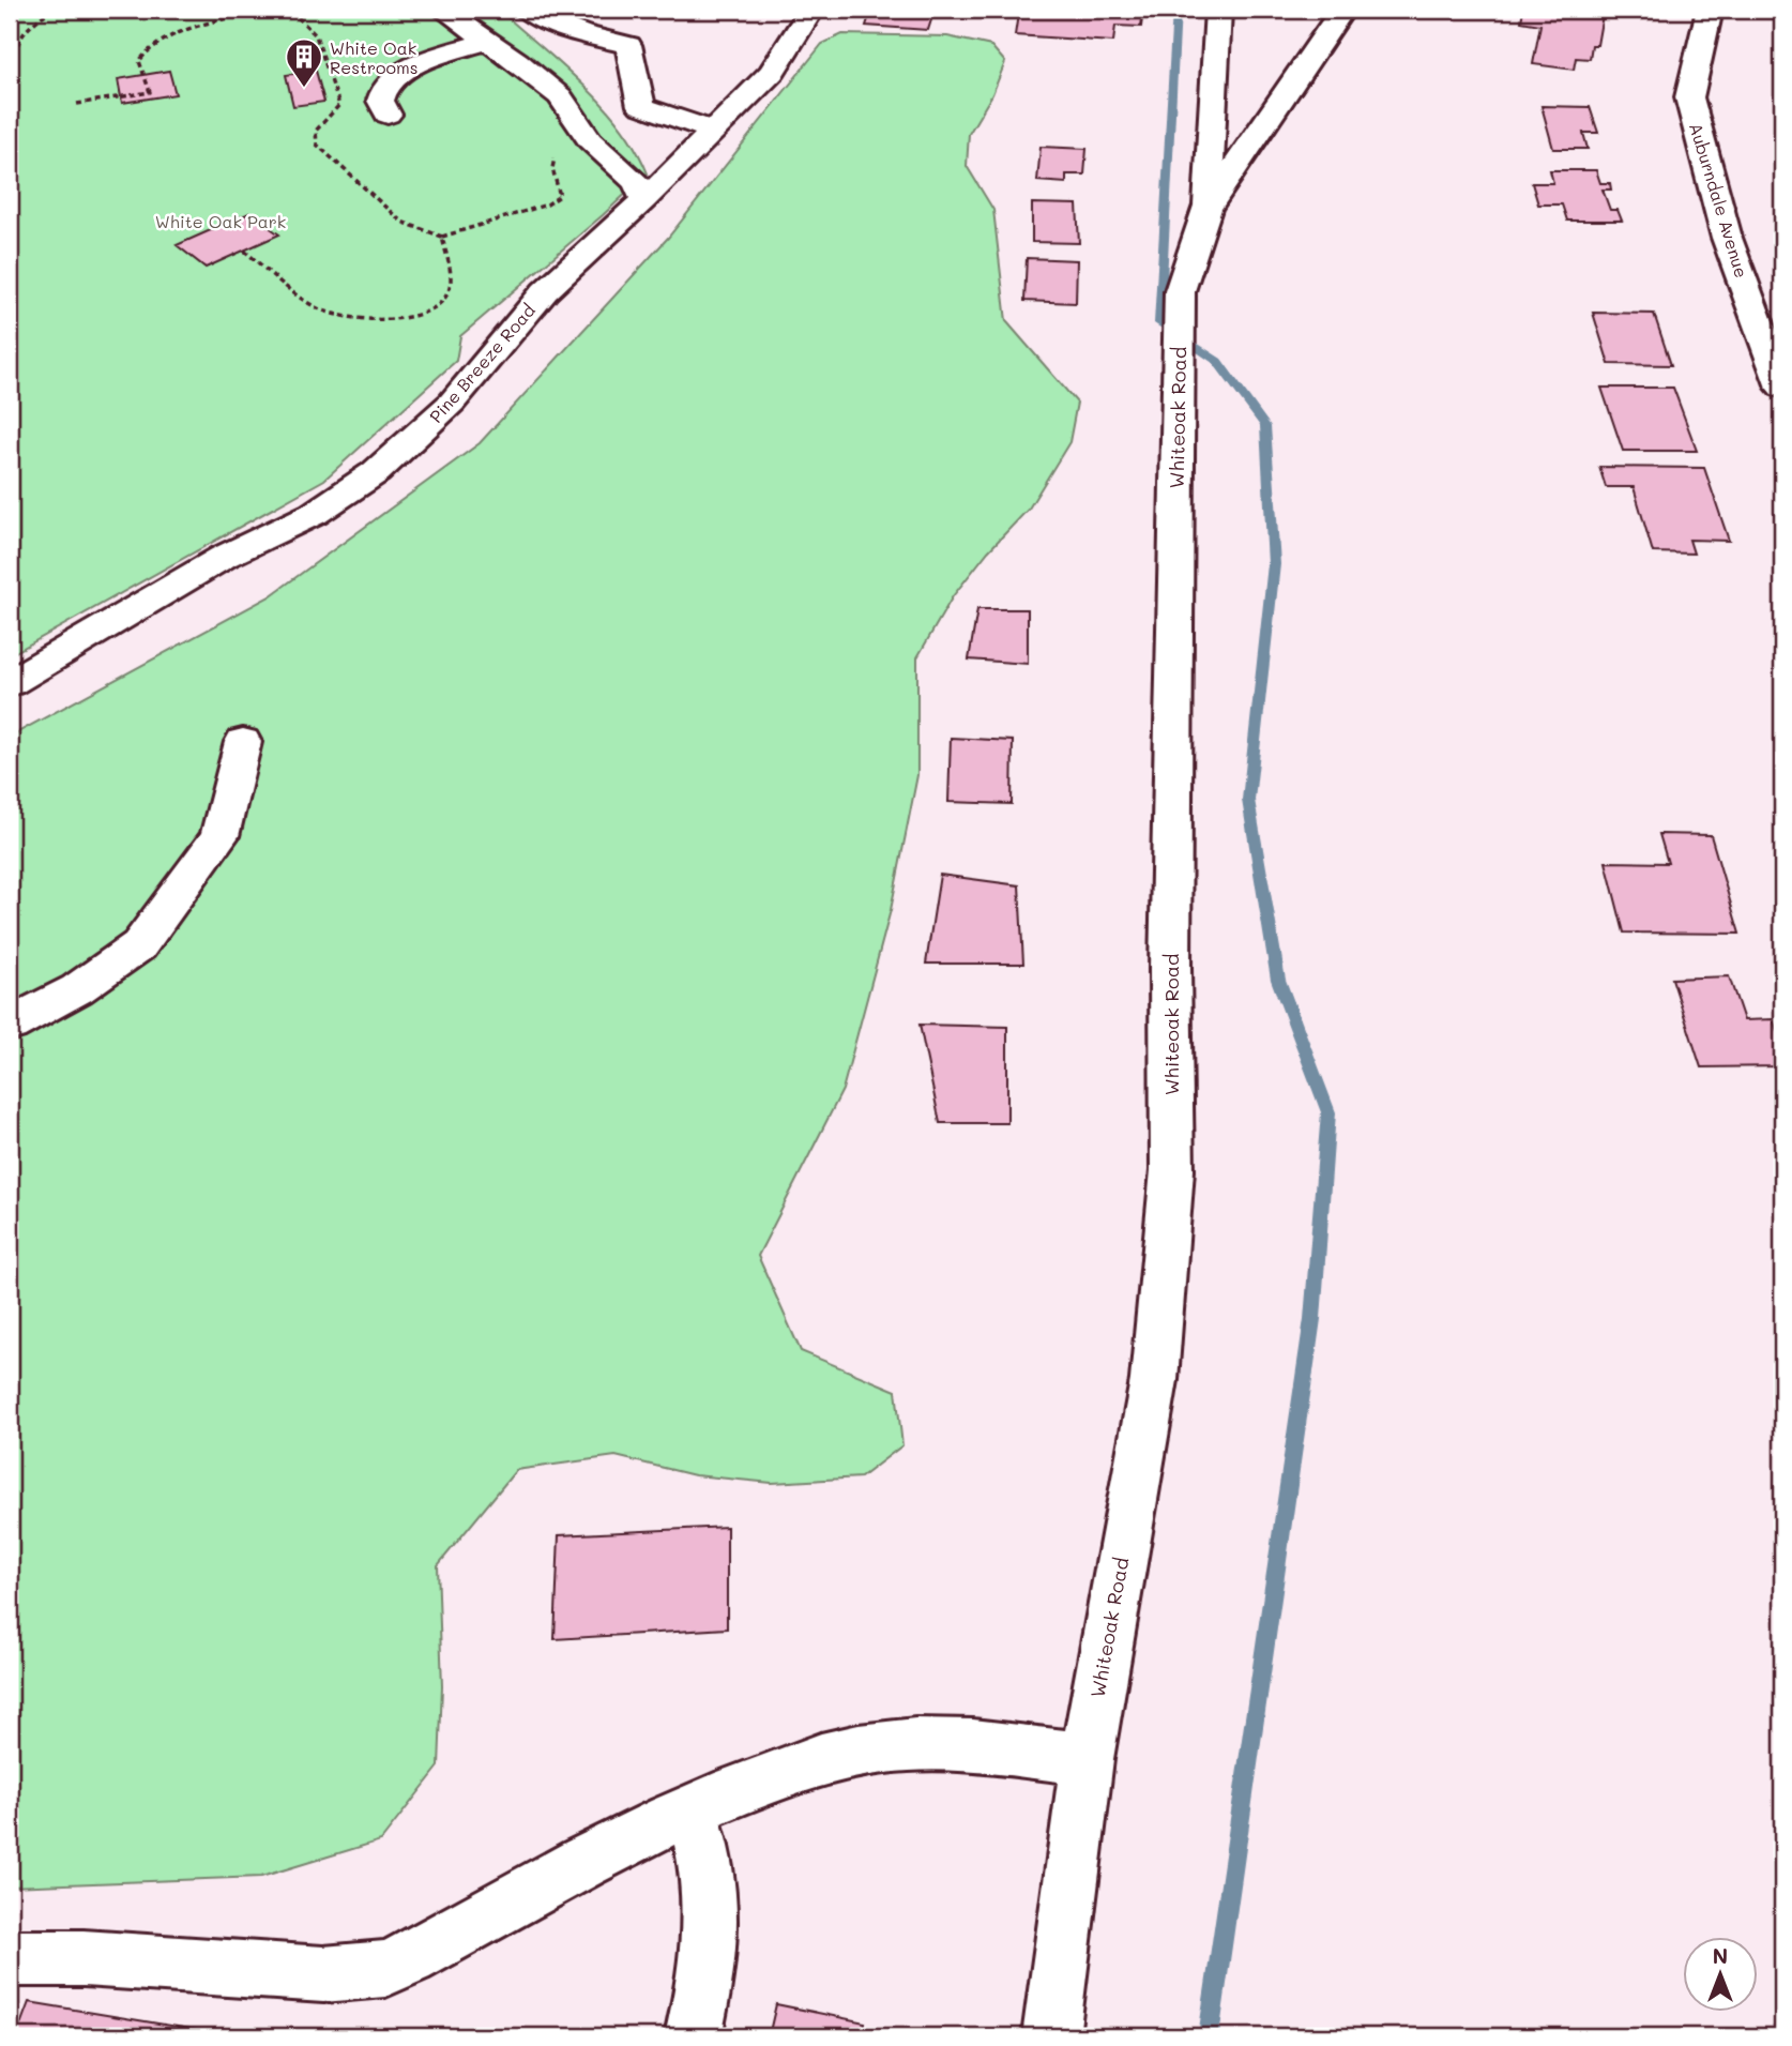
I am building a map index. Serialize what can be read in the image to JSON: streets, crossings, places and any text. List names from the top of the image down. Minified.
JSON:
{"streets":{"street":["Auburndale Avenue","Pine Breeze Road","Whiteoak Road"]},"parks":["White Oak Park"],"places":{"building":["White Oak Restrooms"]},"north":"top"}
